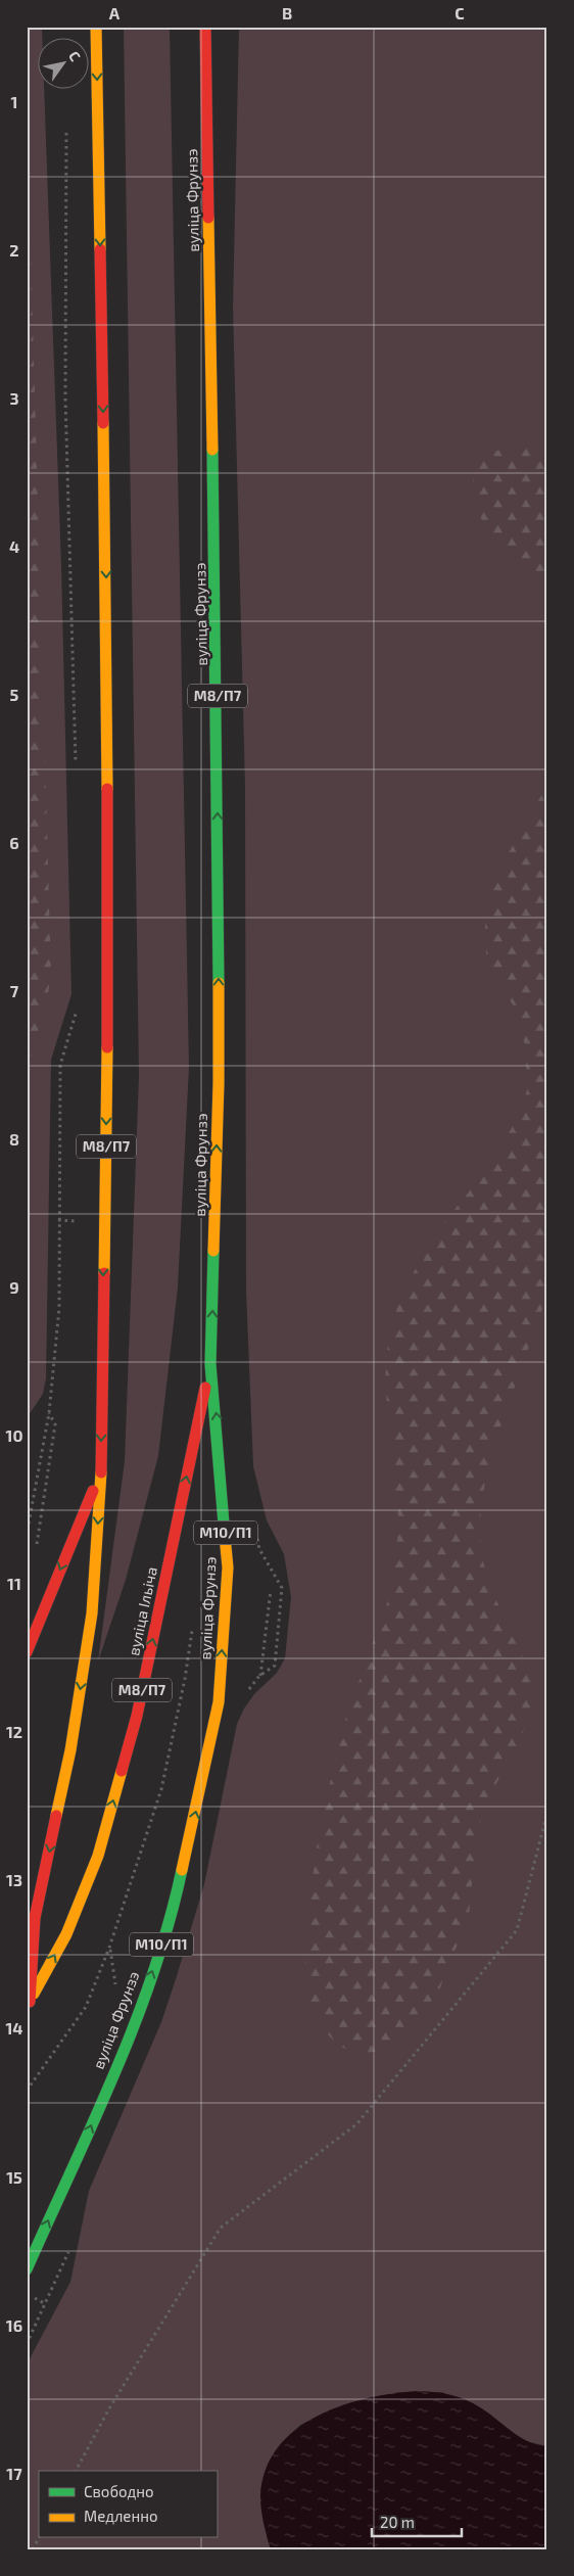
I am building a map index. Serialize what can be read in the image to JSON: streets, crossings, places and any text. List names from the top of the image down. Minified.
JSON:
{"streets":{"main road":["вуліца Фрунзэ","М8/П7","М10/П1","вуліца Ільіча"]},"crossings":[["вуліца Фрунзэ","вуліца Ільіча"],["М8/П7","вуліца Ільіча"]],"one_way":["вуліца Фрунзэ"],"legend":["Свободно","Медленно"],"scale_bar":"20 m","north":"top right","grid":{"columns":["A","B","C"],"rows":["1","2","3","4","5","6","7","8","9","10","11","12","13","14","15","16","17"]}}
